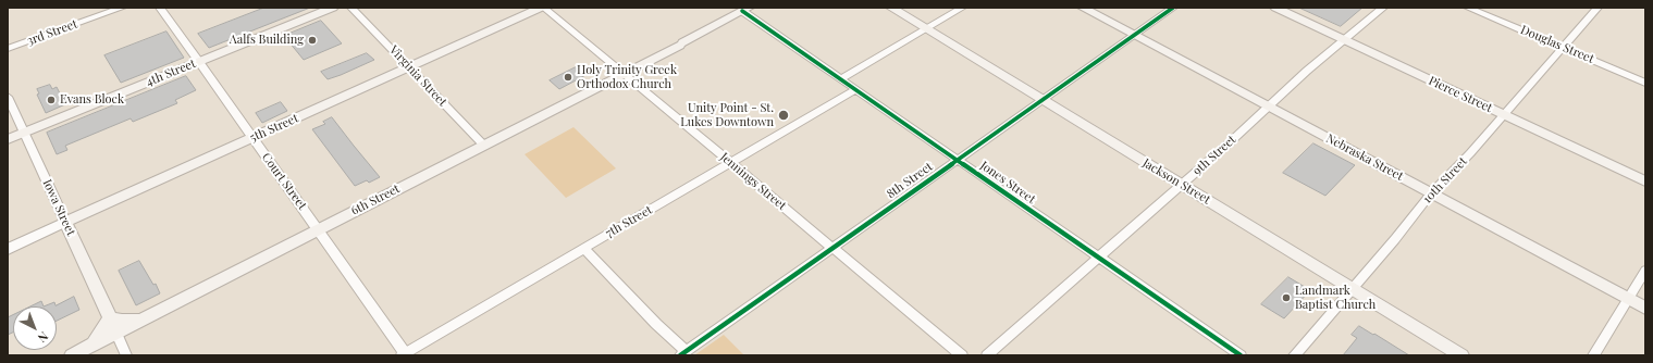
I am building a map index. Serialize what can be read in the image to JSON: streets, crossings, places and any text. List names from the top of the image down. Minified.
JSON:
{"streets":{"main road":["4th Street","Pierce Street","5th Street","Nebraska Street","Jackson Street","6th Street","Iowa Street"],"street":["3rd Street","Douglas Street","Virginia Street","9th Street","8th Street","10th Street","Court Street","Jennings Street","Jones Street","7th Street"]},"crossings":[["Douglas Street","10th Street"],["4th Street","Court Street"],["4th Street","Iowa Street"],["Virginia Street","5th Street"],["Virginia Street","6th Street"],["Pierce Street","9th Street"],["Pierce Street","10th Street"],["5th Street","Court Street"],["5th Street","Iowa Street"],["9th Street","Nebraska Street"],["9th Street","Jackson Street"],["9th Street","Jones Street"],["Nebraska Street","8th Street"],["Nebraska Street","10th Street"],["8th Street","Jennings Street"],["8th Street","Jackson Street"],["8th Street","Jones Street"],["10th Street","Jackson Street"],["Court Street","6th Street"],["Court Street","7th Street"],["Jennings Street","6th Street"],["Jennings Street","7th Street"],["Jones Street","6th Street"],["Jones Street","7th Street"]],"places":["Aalfs Building","Holy Trinity Greek Orthodox Church","Evans Block","Unity Point - St. Lukes Downtown","Landmark Baptist Church"],"north":"bottom right"}
